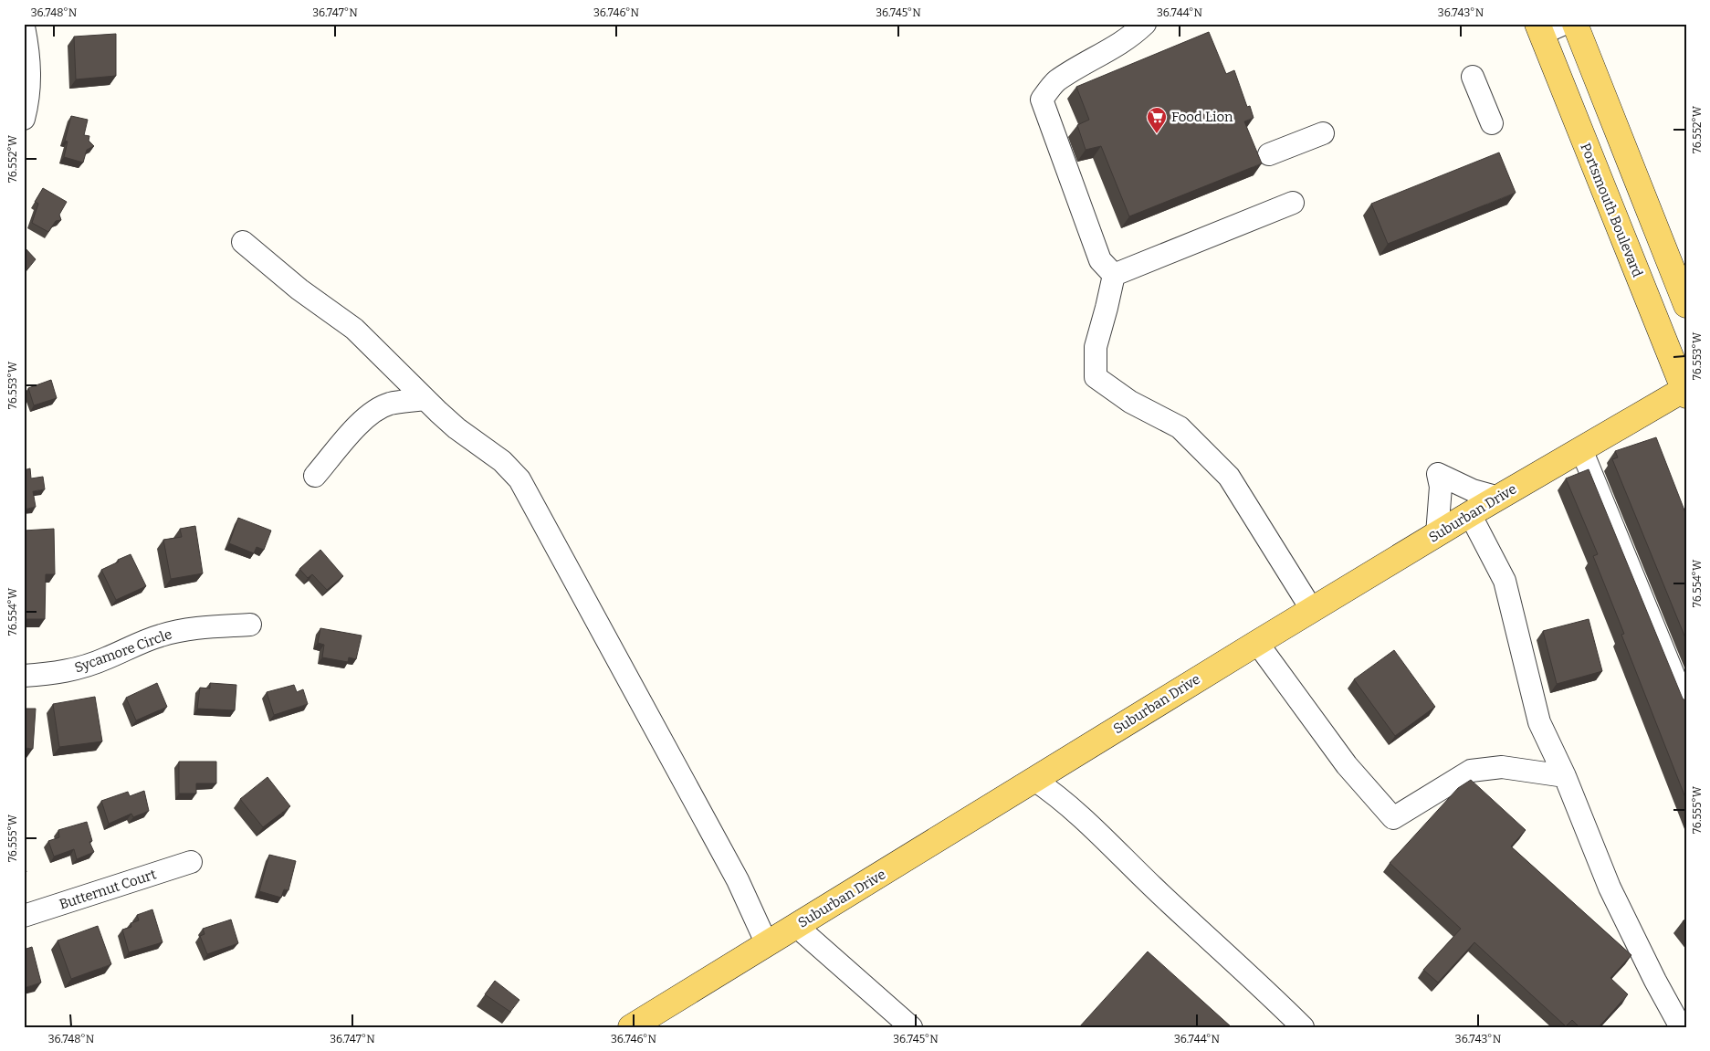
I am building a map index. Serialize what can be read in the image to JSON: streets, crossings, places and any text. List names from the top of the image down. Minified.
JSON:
{"streets":{"main road":["Portsmouth Boulevard","Suburban Drive"],"street":["Sycamore Circle","Butternut Court"]},"crossings":[["Portsmouth Boulevard","Suburban Drive"]],"places":{"supermarket":["Food Lion"]},"coordinates":["36.748°N","36.747°N","36.746°N","36.745°N","36.744°N","36.743°N","76.552°W","76.553°W","76.554°W","76.555°W"]}
